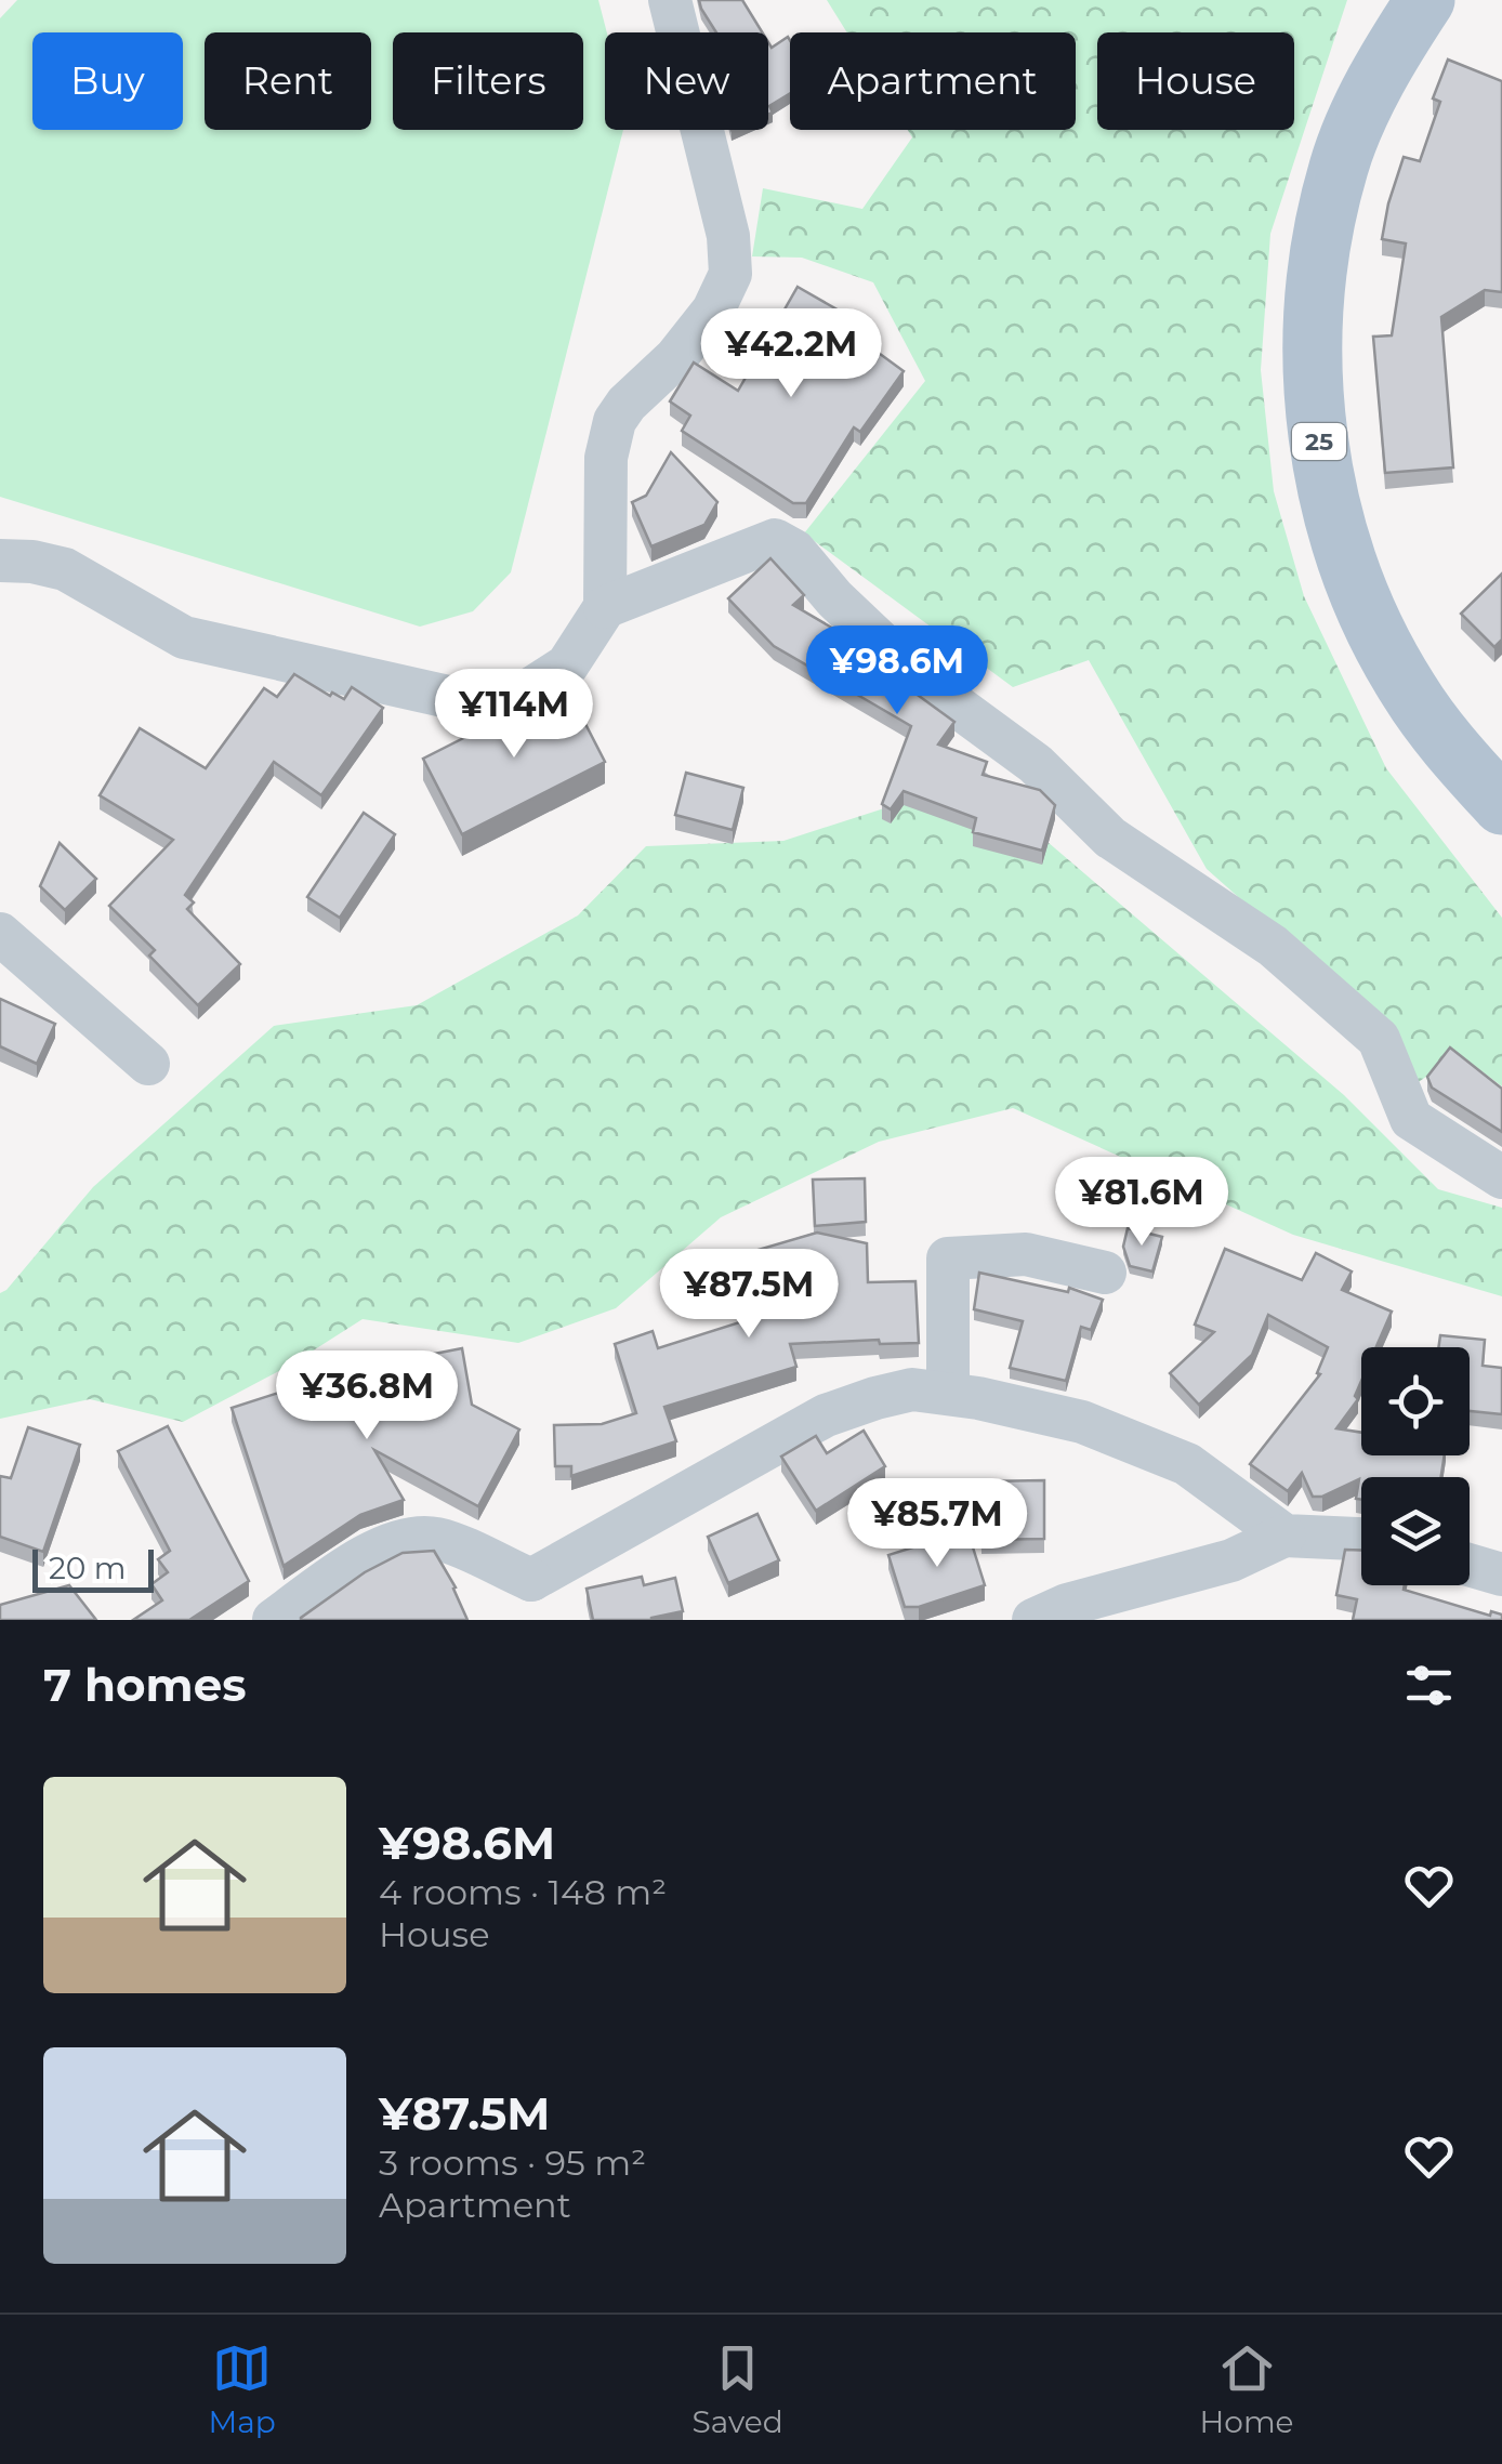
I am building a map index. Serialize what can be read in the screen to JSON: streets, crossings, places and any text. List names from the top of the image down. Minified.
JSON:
{"streets":{"main road":["25"]},"scale_bar":"20 m","page":{"chip":["Buy","Rent","Filters","New","Apartment","House"],"price":["¥42.2M","¥98.6M","¥114M","¥81.6M","¥87.5M","¥36.8M","¥85.7M"],"scale":"20 m","heading":"7 homes","list":[{"name":"¥98.6M","note":"4 rooms · 148 m² · House"},{"name":"¥87.5M","note":"3 rooms · 95 m² · Apartment"}],"tabs":["Map","Saved","Home"]}}
